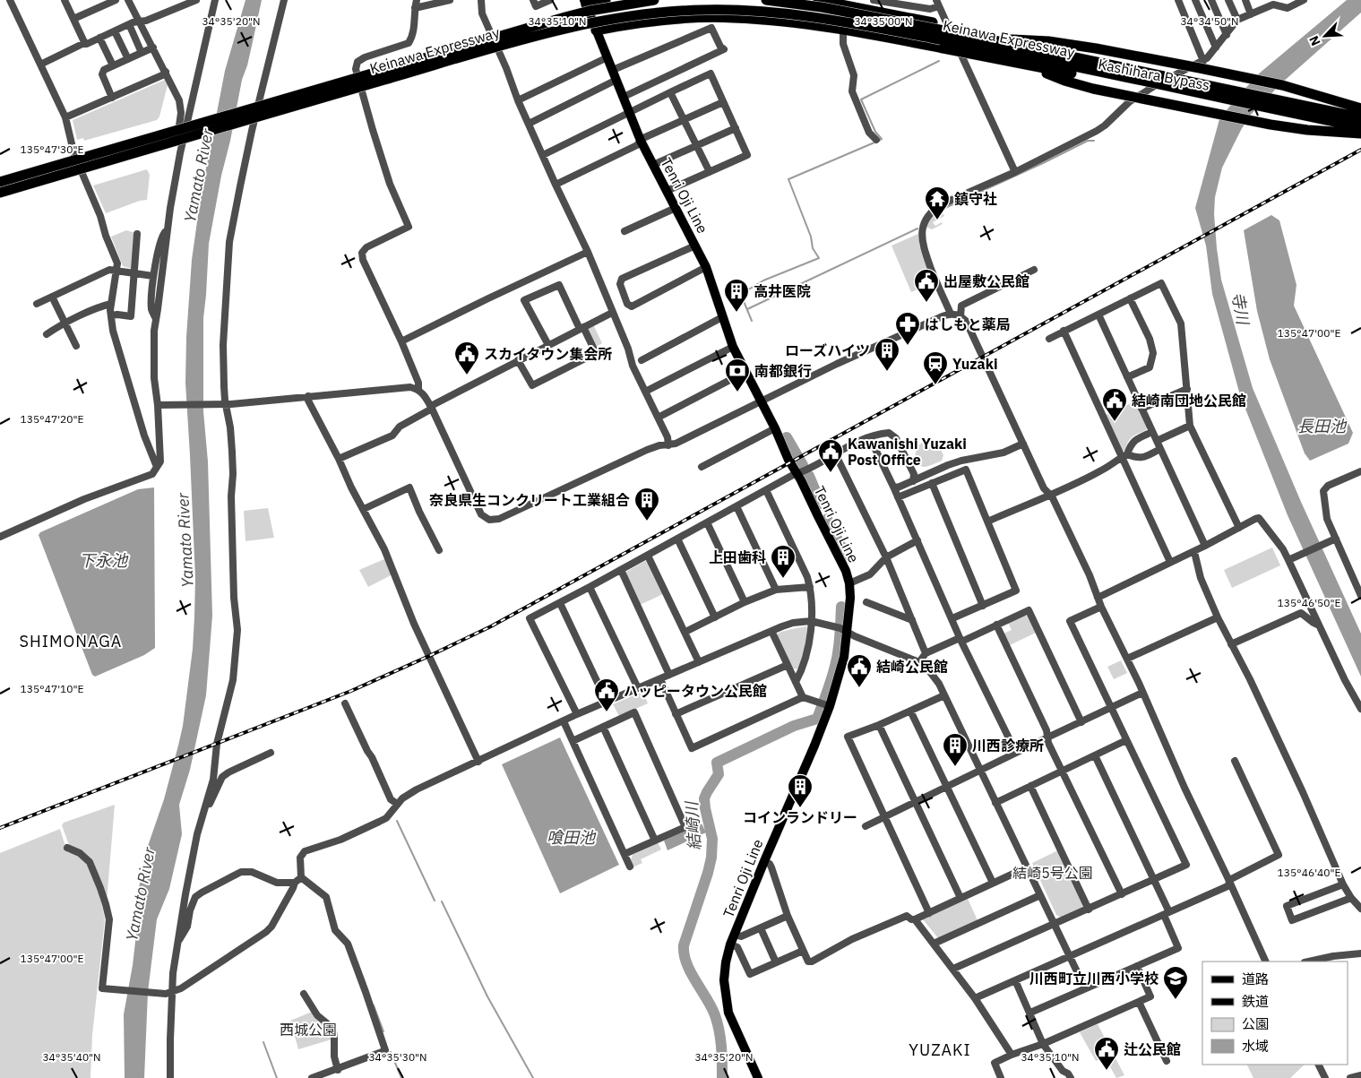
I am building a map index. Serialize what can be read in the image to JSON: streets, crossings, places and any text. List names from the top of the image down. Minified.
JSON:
{"streets":{"highway":["Keinawa Expressway","Kashihara Bypass"],"main road":["Tenri Oji Line"]},"crossings":[["Keinawa Expressway","Kashihara Bypass"],["Kashihara Bypass","Tenri Oji Line"]],"districts":["SHIMONAGA","YUZAKI"],"water":["Yamato River","寺川","長田池","下永池","結崎川","喰田池"],"parks":["結崎5号公園","西城公園"],"places":{"temple":["鎮守社"],"public building":["出屋敷公民館","スカイタウン集会所","結崎南団地公民館","Kawanishi Yuzaki Post Office","結崎公民館","ハッピータウン公民館","辻公民館"],"building":["高井医院","ローズハイツ","奈良県生コンクリート工業組合","上田歯科","川西診療所","コインランドリー"],"pharmacy":["はしもと薬局"],"station":["Yuzaki"],"bank":["南都銀行"],"school or university":["川西町立川西小学校"]},"legend":["道路","鉄道","公園","水域"],"north":"bottom left","coordinates":["34°35'20\"N","34°35'00\"N","34°34'50\"N","34°35'10\"N","135°47'30\"E","135°47'00\"E","135°47'20\"E","135°46'50\"E","135°47'10\"E","135°46'40\"E","34°35'40\"N","34°35'30\"N"]}
